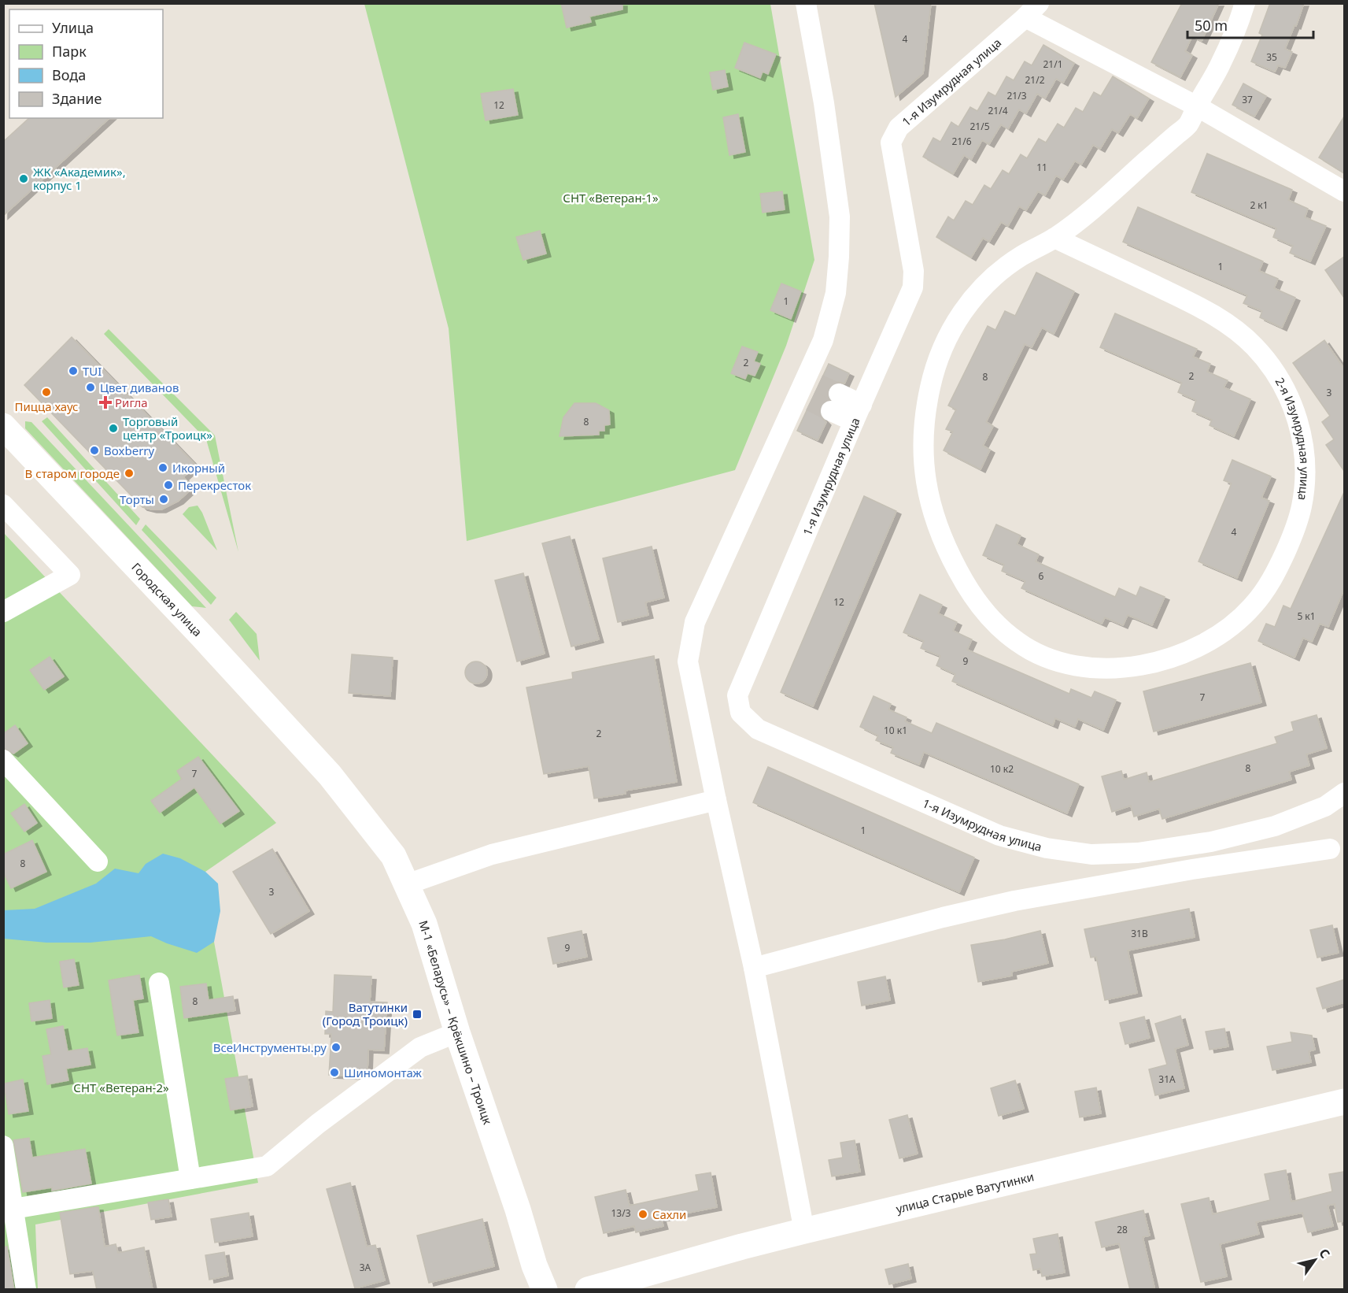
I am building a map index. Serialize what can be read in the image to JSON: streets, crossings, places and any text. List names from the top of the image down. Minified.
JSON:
{"streets":{"main road":["Городская улица","М-1 «Беларусь» – Крёкшино – Троицк","улица Старые Ватутинки"],"street":["1-я Изумрудная улица","2-я Изумрудная улица"]},"crossings":[["1-я Изумрудная улица","2-я Изумрудная улица"],["Городская улица","М-1 «Беларусь» – Крёкшино – Троицк"]],"parks":["СНТ «Ветеран-1»","СНТ «Ветеран-2»"],"places":{"other":["ЖК «Академик», корпус 1","TUI","Цвет диванов","Пицца хаус","Торговый центр «Троицк»","Boxberry","Икорный","В старом городе","Перекресток","Торты","ВсеИнструменты.ру","Шиномонтаж","Сахли"],"health":["Ригла"],"transit":["Ватутинки (Город Троицк)"]},"house_numbers":["4","35","21/1","21/2","21/3","37","12","21/4","21/5","21/6","11","2 к1","1","1","2","2","8","3","8","4","6","12","5 к1","9","7","10 к1","2","8","10 к2","7","1","8","3","31В","9","8","31А","13/3","28","3А"],"legend":["Улица","Парк","Вода","Здание"],"scale_bar":"50 m","north":"top right"}
